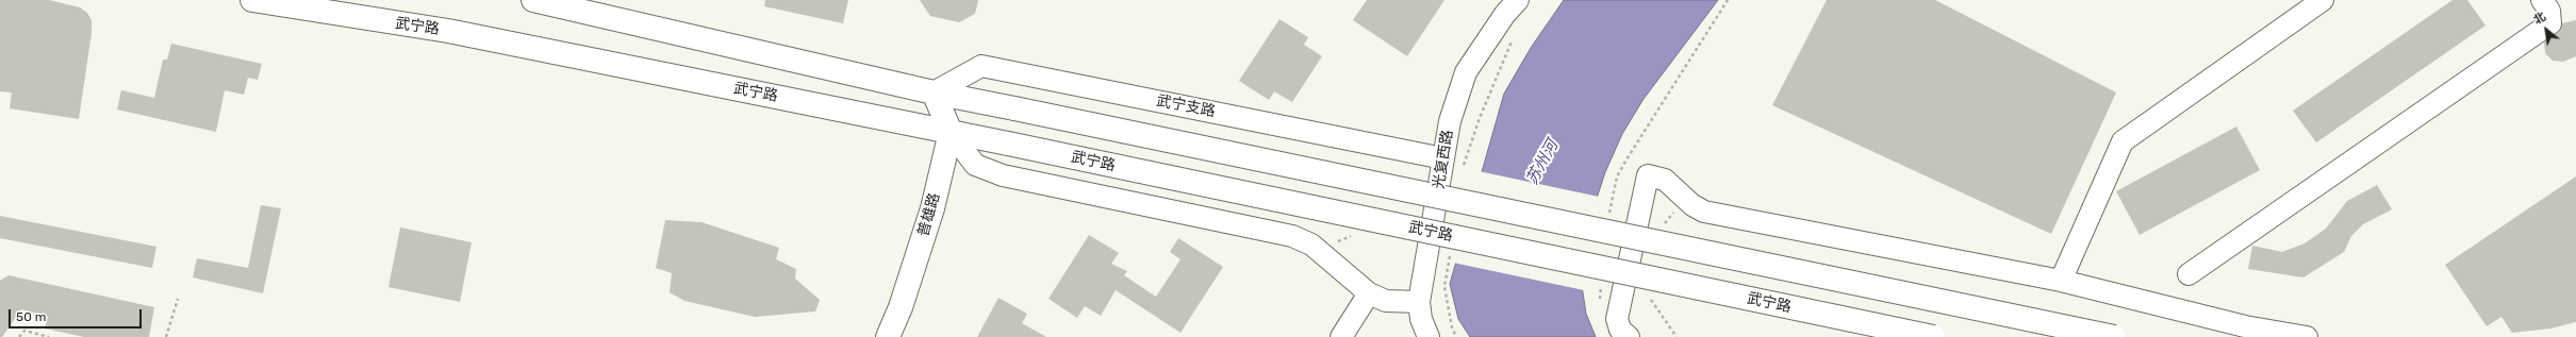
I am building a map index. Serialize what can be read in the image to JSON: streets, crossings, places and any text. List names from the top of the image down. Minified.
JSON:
{"streets":{"main road":["武宁路","普雄路"],"street":["武宁支路","光复西路"]},"crossings":[["武宁路","普雄路"],["武宁支路","光复西路"]],"water":["苏州河"],"scale_bar":"50 m","north":"top left"}
